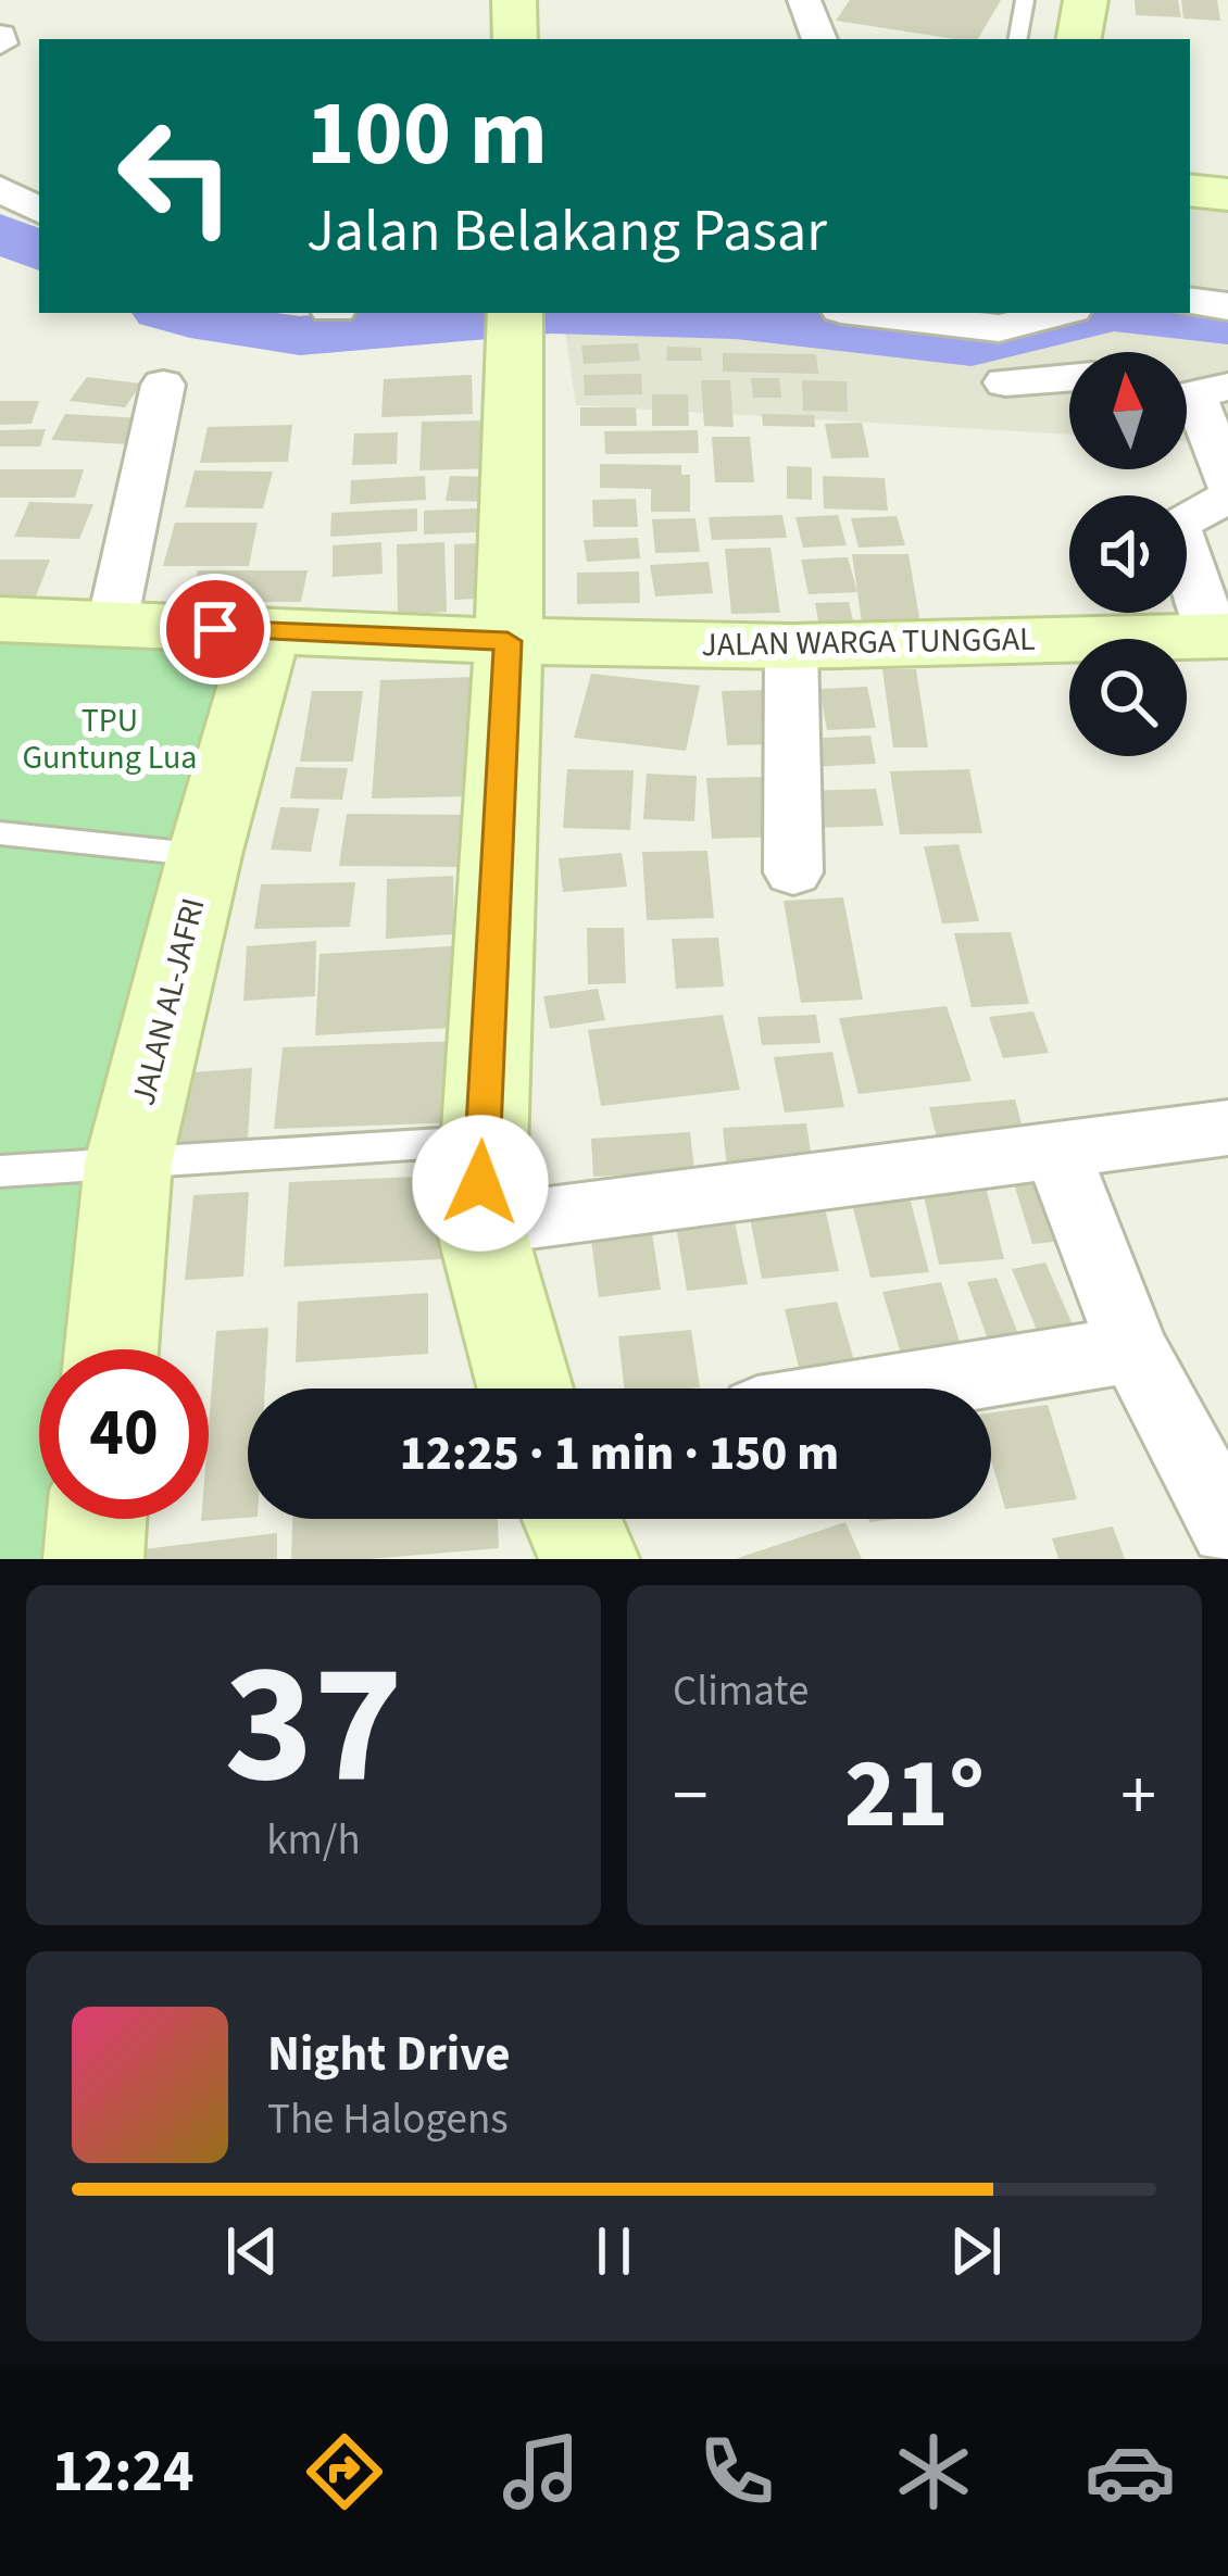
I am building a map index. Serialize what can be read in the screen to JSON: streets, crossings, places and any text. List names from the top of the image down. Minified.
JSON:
{"streets":{"street":["JALAN WARGA TUNGGAL","JALAN AL-JAFRI"]},"crossings":[["JALAN WARGA TUNGGAL","JALAN AL-JAFRI"]],"parks":["TPU Guntung Lua"],"north":"top","page":{"turn":["100 m","Jalan Belakang Pasar"],"limit":"40","trip":"12:25 · 1 min · 150 m","tile":[["37","km/h"],"Climate"],"heat":["−","21°","+"],"song":["Night Drive","The Halogens"],"tabs":"12:24"}}
